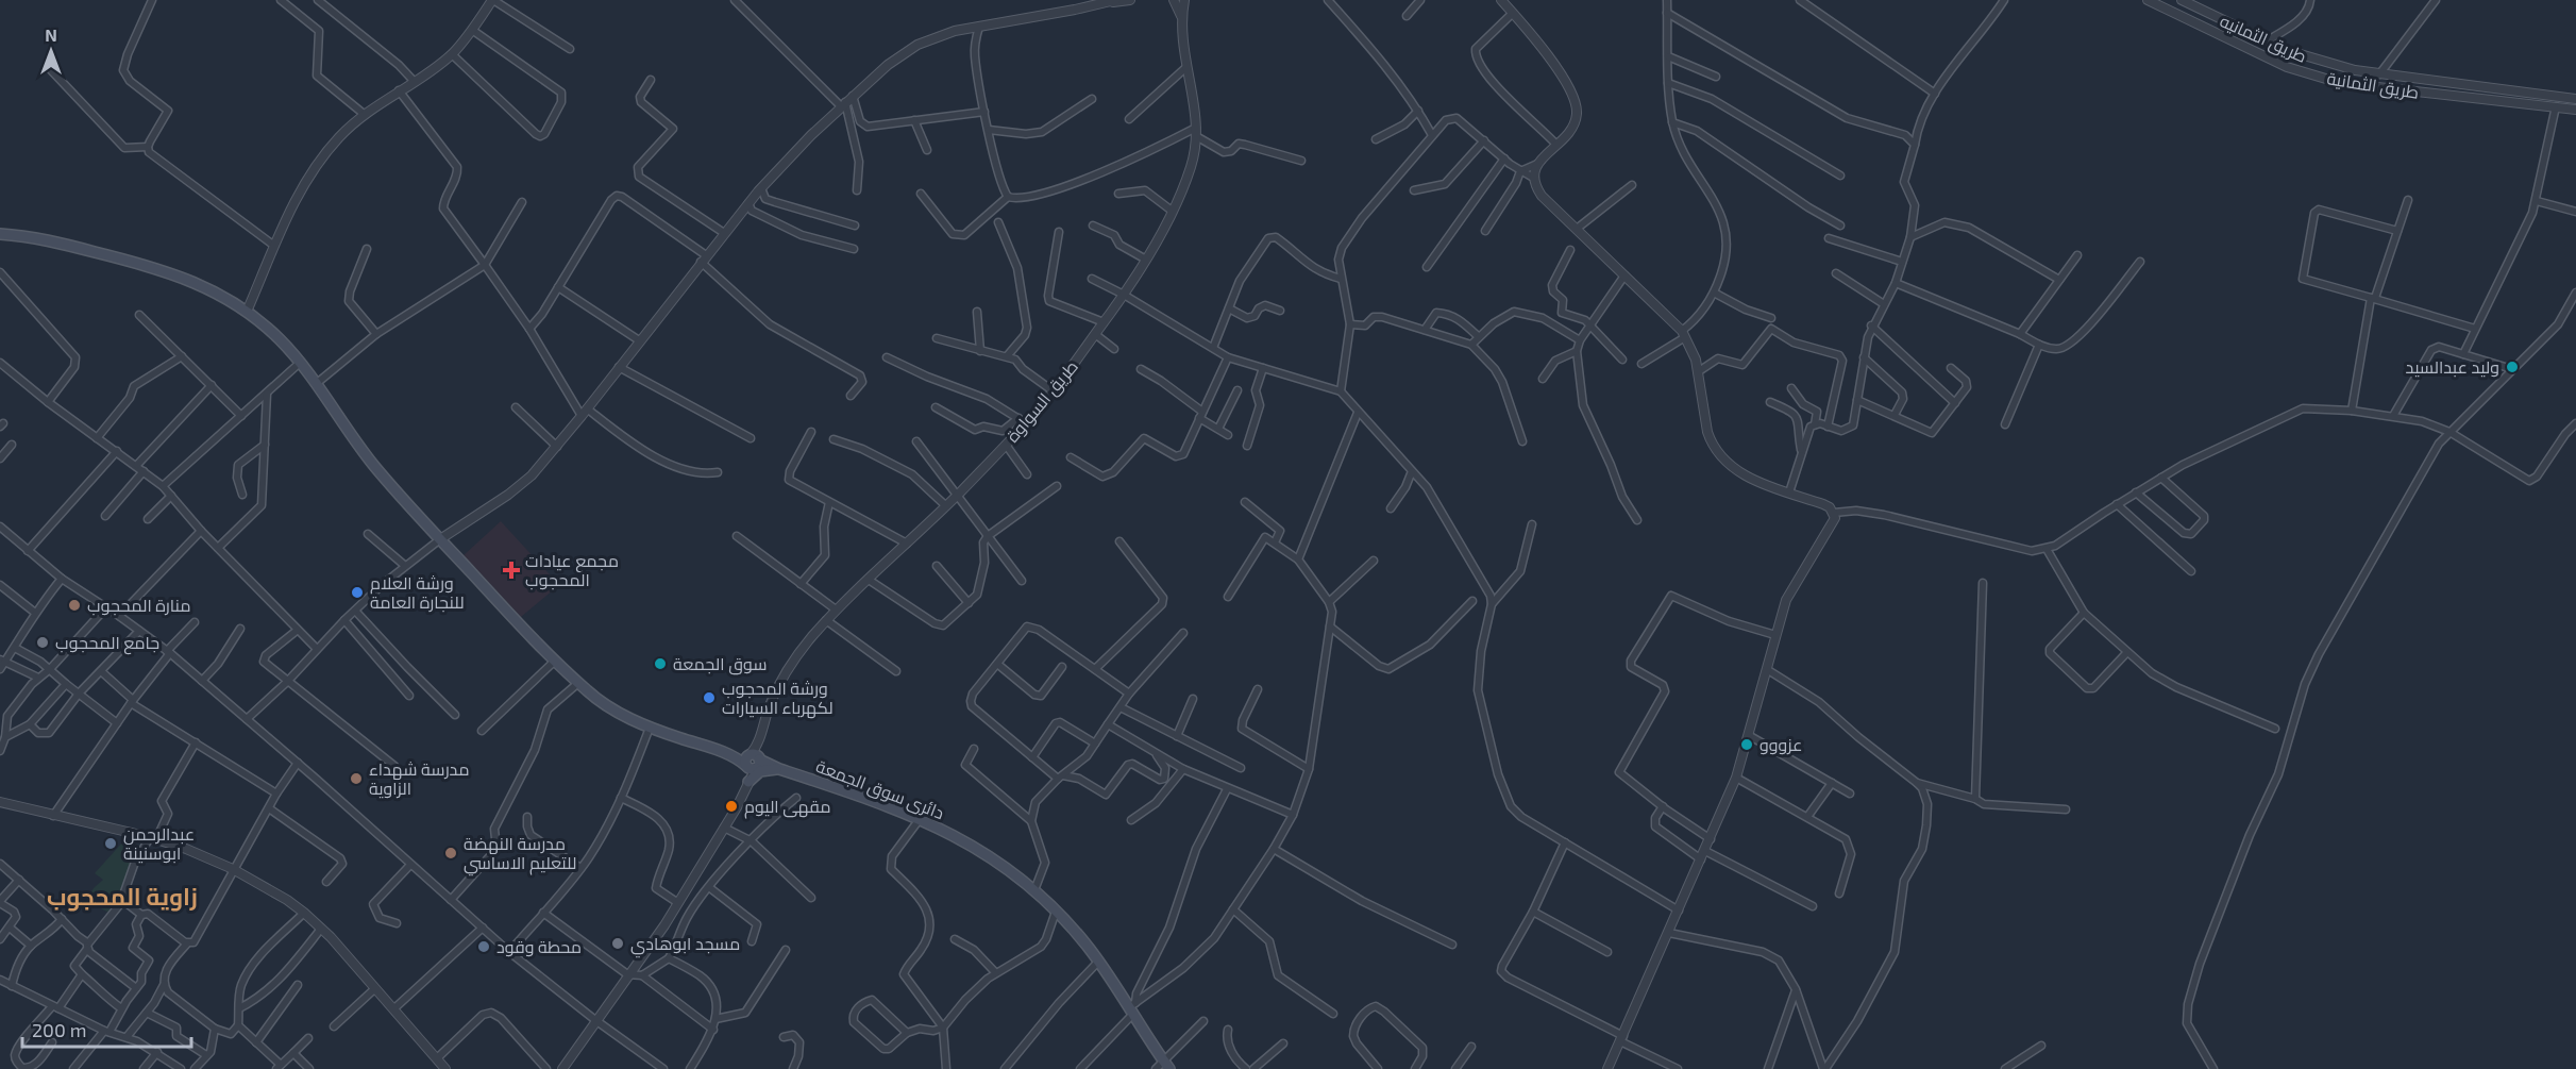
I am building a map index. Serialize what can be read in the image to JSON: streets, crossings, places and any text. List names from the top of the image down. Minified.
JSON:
{"streets":{"main road":["دائرى سوق الجمعة"],"street":["طريق الثمانيه","طريق الثمانية","طريق السواوة"]},"crossings":[["طريق السواوة","دائرى سوق الجمعة"]],"districts":["زاوية المحجوب"],"places":{"other":["وليد عبدالسيد","ورشة العلام للنجارة العامة","منارة المحجوب","جامع المحجوب","سوق الجمعة","ورشة المحجوب لكهرباء السيارات","عزووو","مدرسة شهداء الزاوية","مقهى اليوم","عبدالرحمن ابوسنينة","مدرسة النهضة للتعليم الاساسي","مسجد ابوهادي","محطة وقود"],"health":["مجمع عيادات المحجوب"]},"scale_bar":"200 m","north":"top"}
